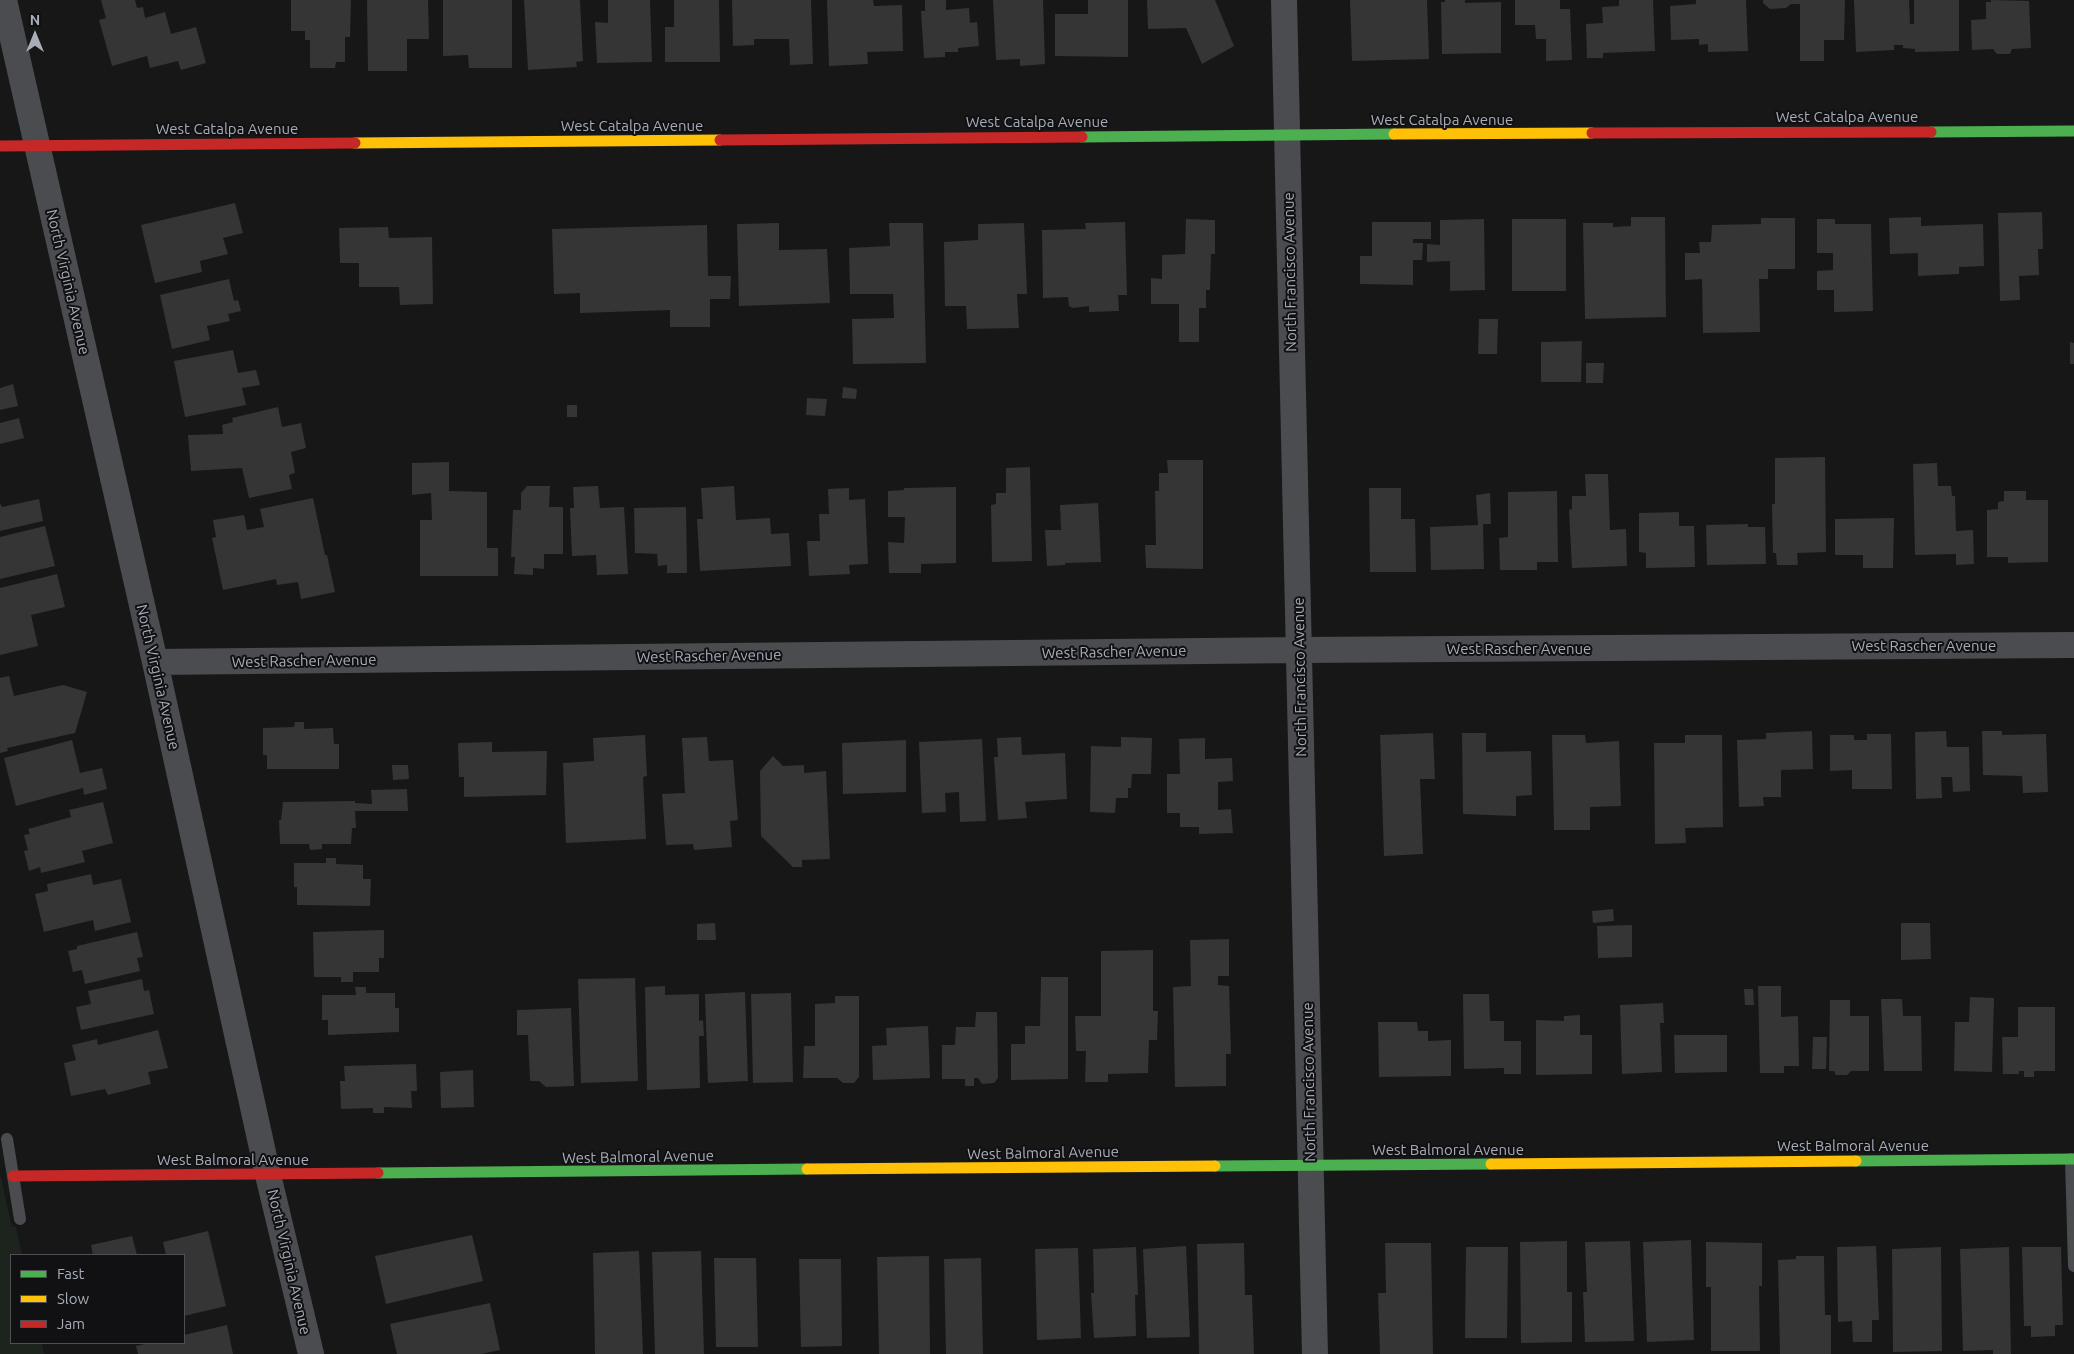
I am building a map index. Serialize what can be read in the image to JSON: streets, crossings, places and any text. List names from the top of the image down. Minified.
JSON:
{"streets":{"street":["West Catalpa Avenue","North Francisco Avenue","North Virginia Avenue","West Rascher Avenue","West Balmoral Avenue"]},"crossings":[["West Catalpa Avenue","North Francisco Avenue"],["West Catalpa Avenue","North Virginia Avenue"],["North Francisco Avenue","West Rascher Avenue"],["North Francisco Avenue","West Balmoral Avenue"],["North Virginia Avenue","West Rascher Avenue"],["North Virginia Avenue","West Balmoral Avenue"]],"legend":["Fast","Slow","Jam"],"north":"top"}
